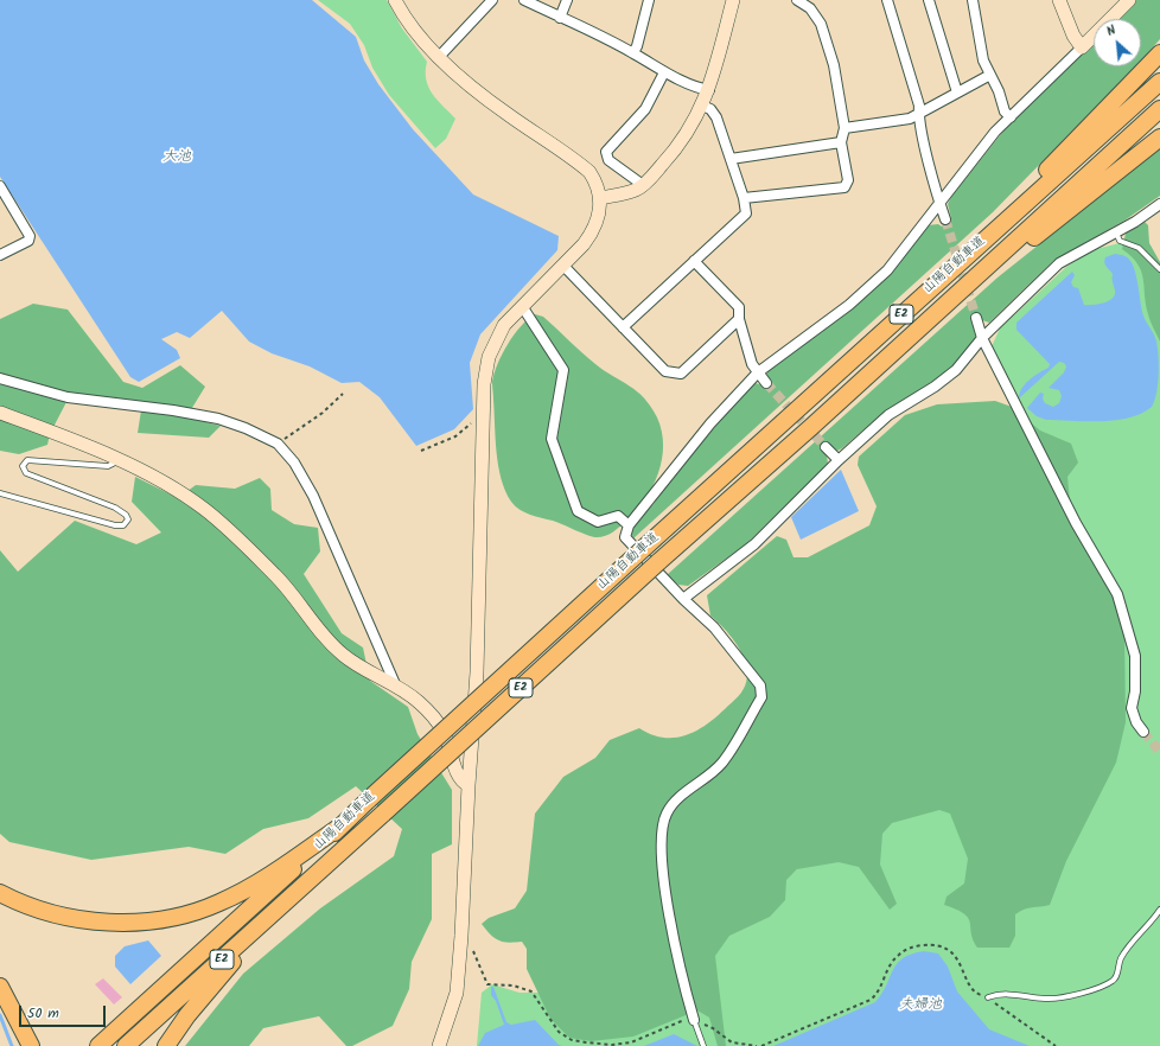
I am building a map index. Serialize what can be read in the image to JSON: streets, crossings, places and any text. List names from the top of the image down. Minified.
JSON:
{"streets":{"highway":["山陽自動車道","E2"]},"water":["大池","夫婦池"],"scale_bar":"50 m","north":"top left"}
